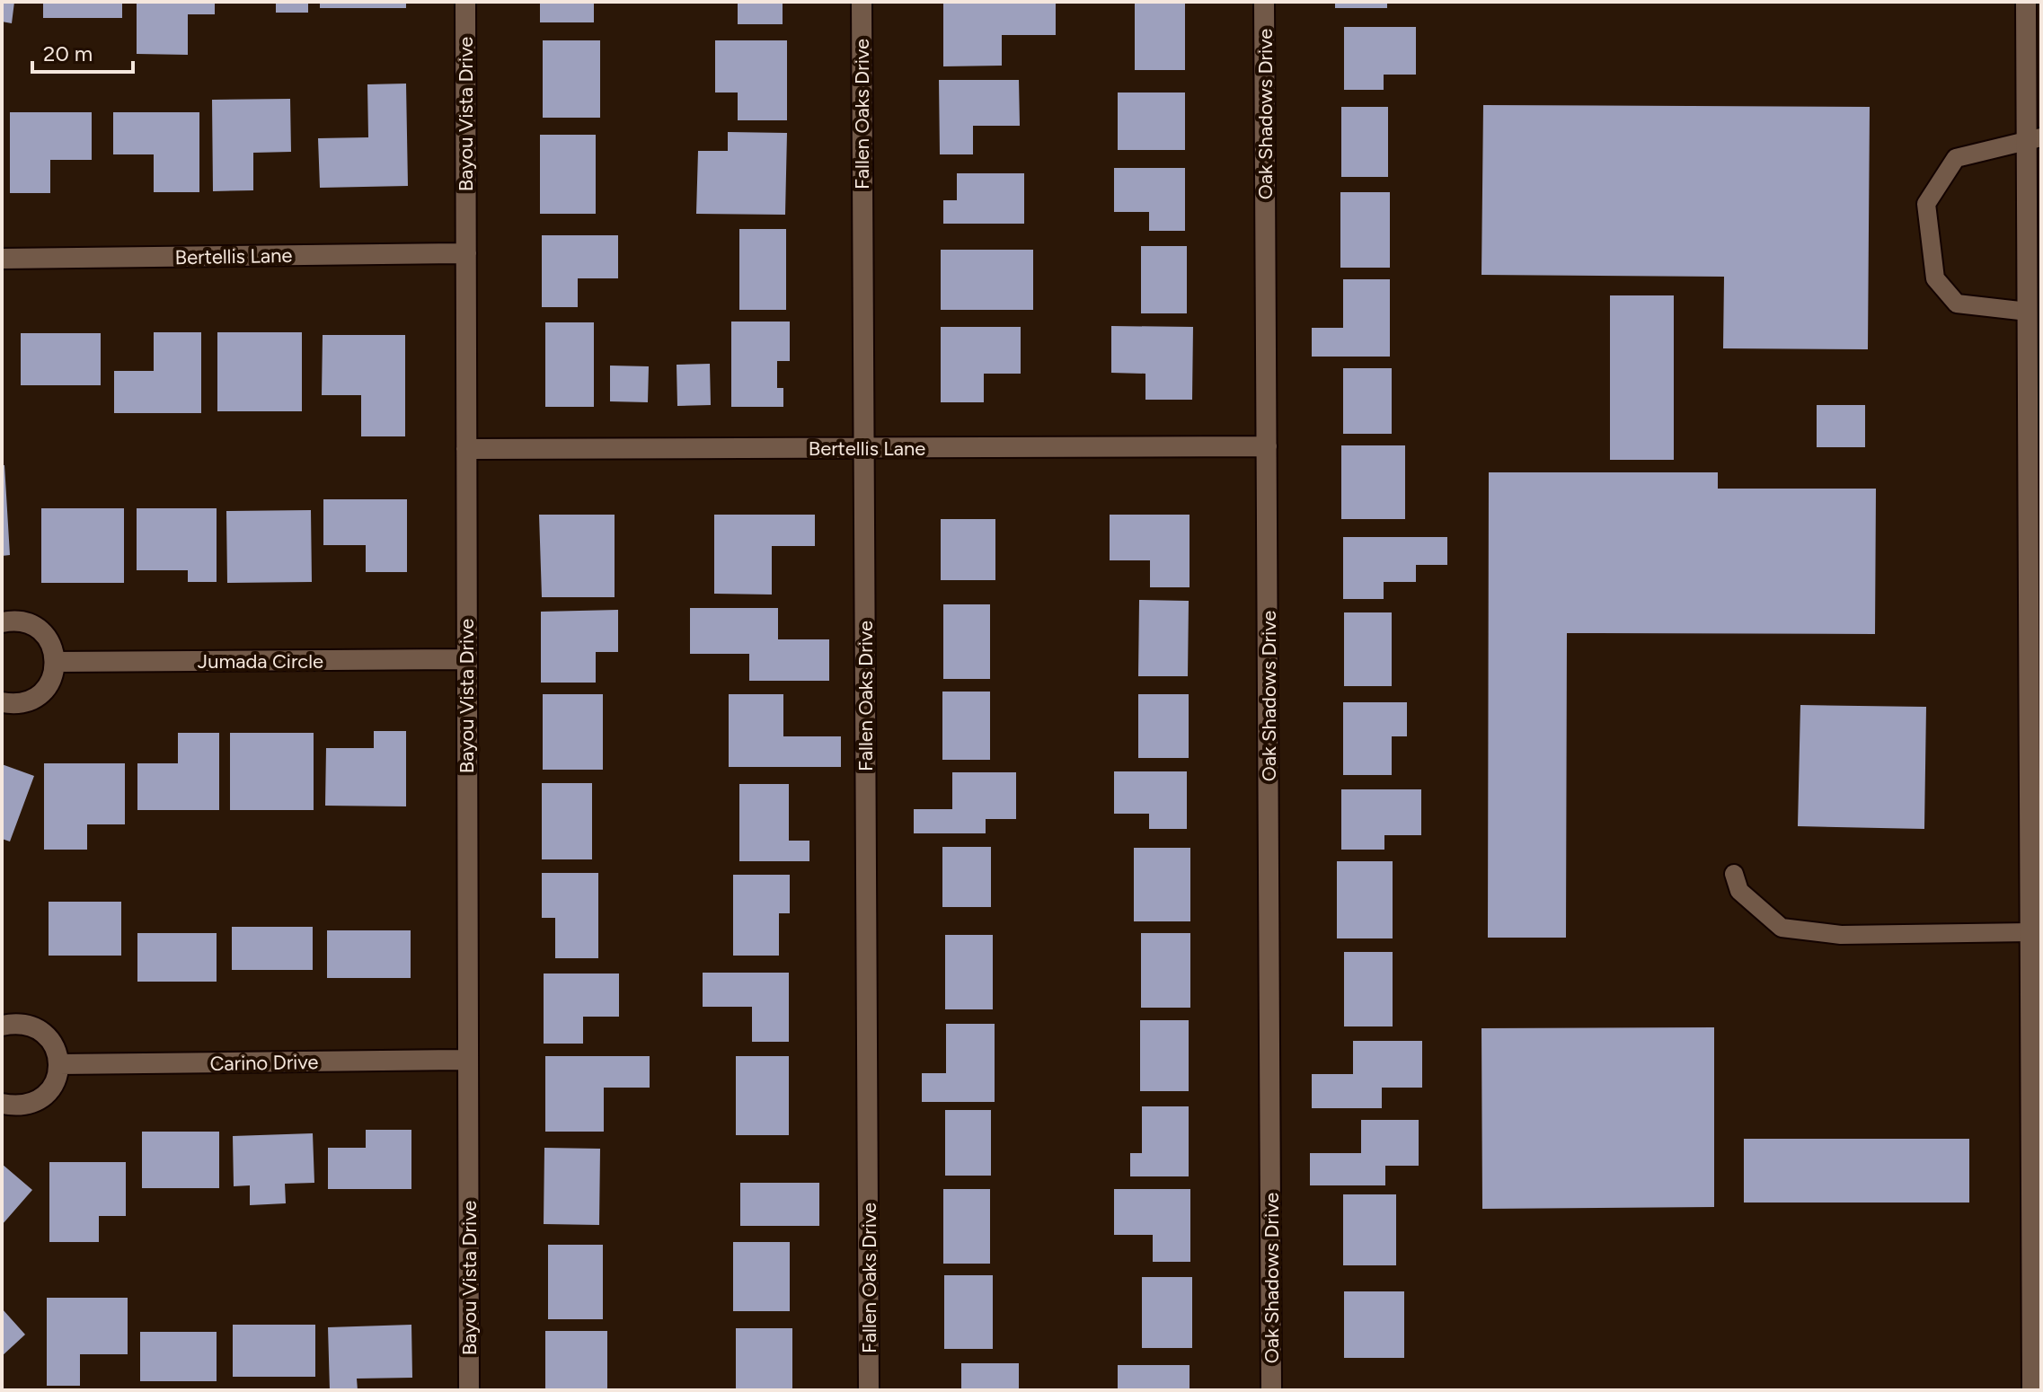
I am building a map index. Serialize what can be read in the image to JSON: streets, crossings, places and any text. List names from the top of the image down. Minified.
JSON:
{"streets":{"street":["Bayou Vista Drive","Fallen Oaks Drive","Oak Shadows Drive","Bertellis Lane","Jumada Circle","Carino Drive"]},"crossings":[["Bayou Vista Drive","Bertellis Lane"],["Bayou Vista Drive","Jumada Circle"],["Bayou Vista Drive","Carino Drive"],["Fallen Oaks Drive","Bertellis Lane"],["Oak Shadows Drive","Bertellis Lane"]],"scale_bar":"20 m"}
